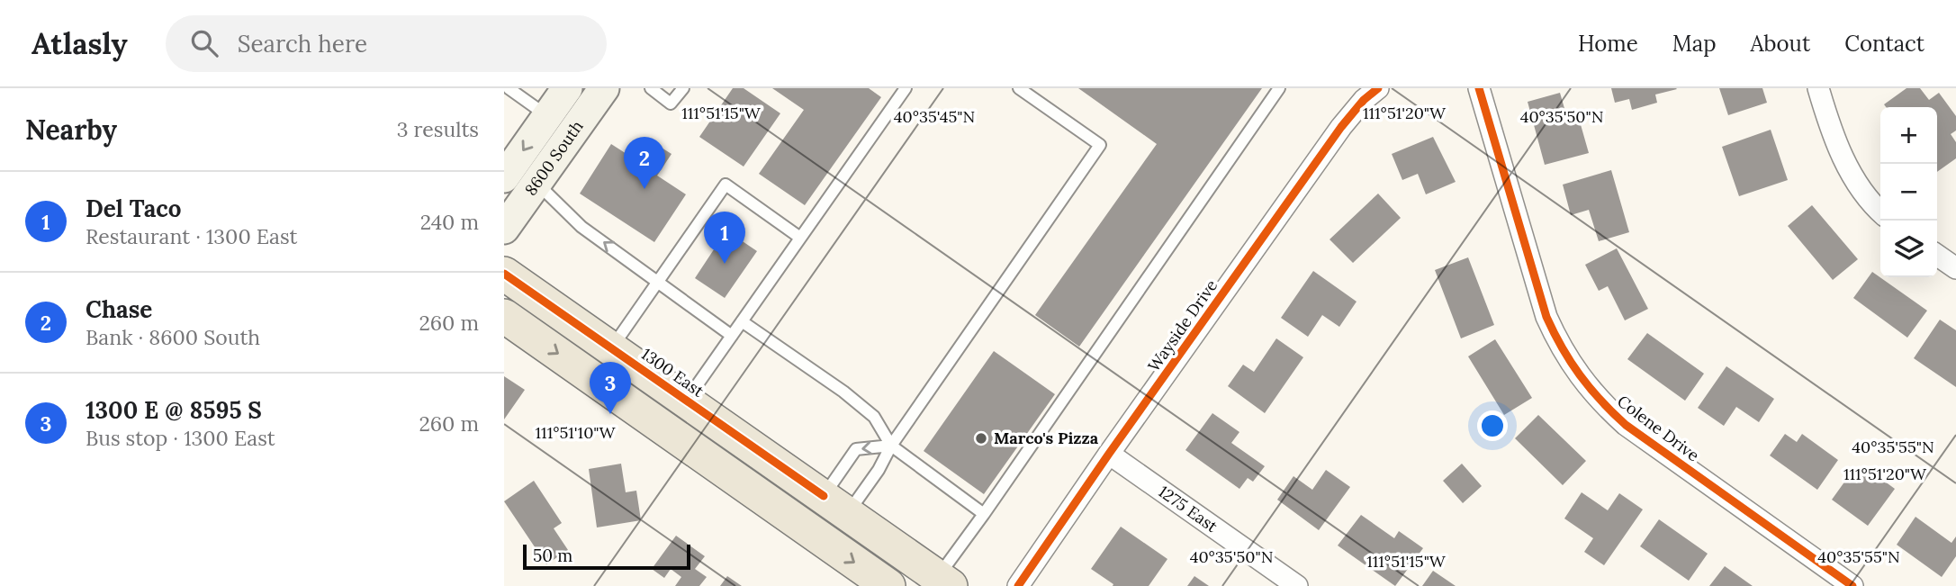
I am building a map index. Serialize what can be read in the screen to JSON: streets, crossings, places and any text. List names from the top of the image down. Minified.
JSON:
{"streets":{"main road":["8600 South","1300 East"],"street":["Wayside Drive","Colene Drive","1275 East"]},"crossings":[["Wayside Drive","1275 East"]],"places":["Marco's Pizza"],"scale_bar":"50 m","page":{"header":"Atlasly","search":"Search here","nav":["Home","Map","About","Contact"],"heading":["Nearby","3 results"],"map_buttons":["+","−"],"pins":["2","1","3"],"list":[{"mark":"1","name":"Del Taco","note":"Restaurant · 1300 East","value":"240 m"},{"mark":"2","name":"Chase","note":"Bank · 8600 South","value":"260 m"},{"mark":"3","name":"1300 E @ 8595 S","note":"Bus stop · 1300 East","value":"260 m"}],"scale":"50 m"},"coordinates":["111°51'15\"W","111°51'20\"W","40°35'45\"N","40°35'50\"N","111°51'10\"W","40°35'55\"N"]}
